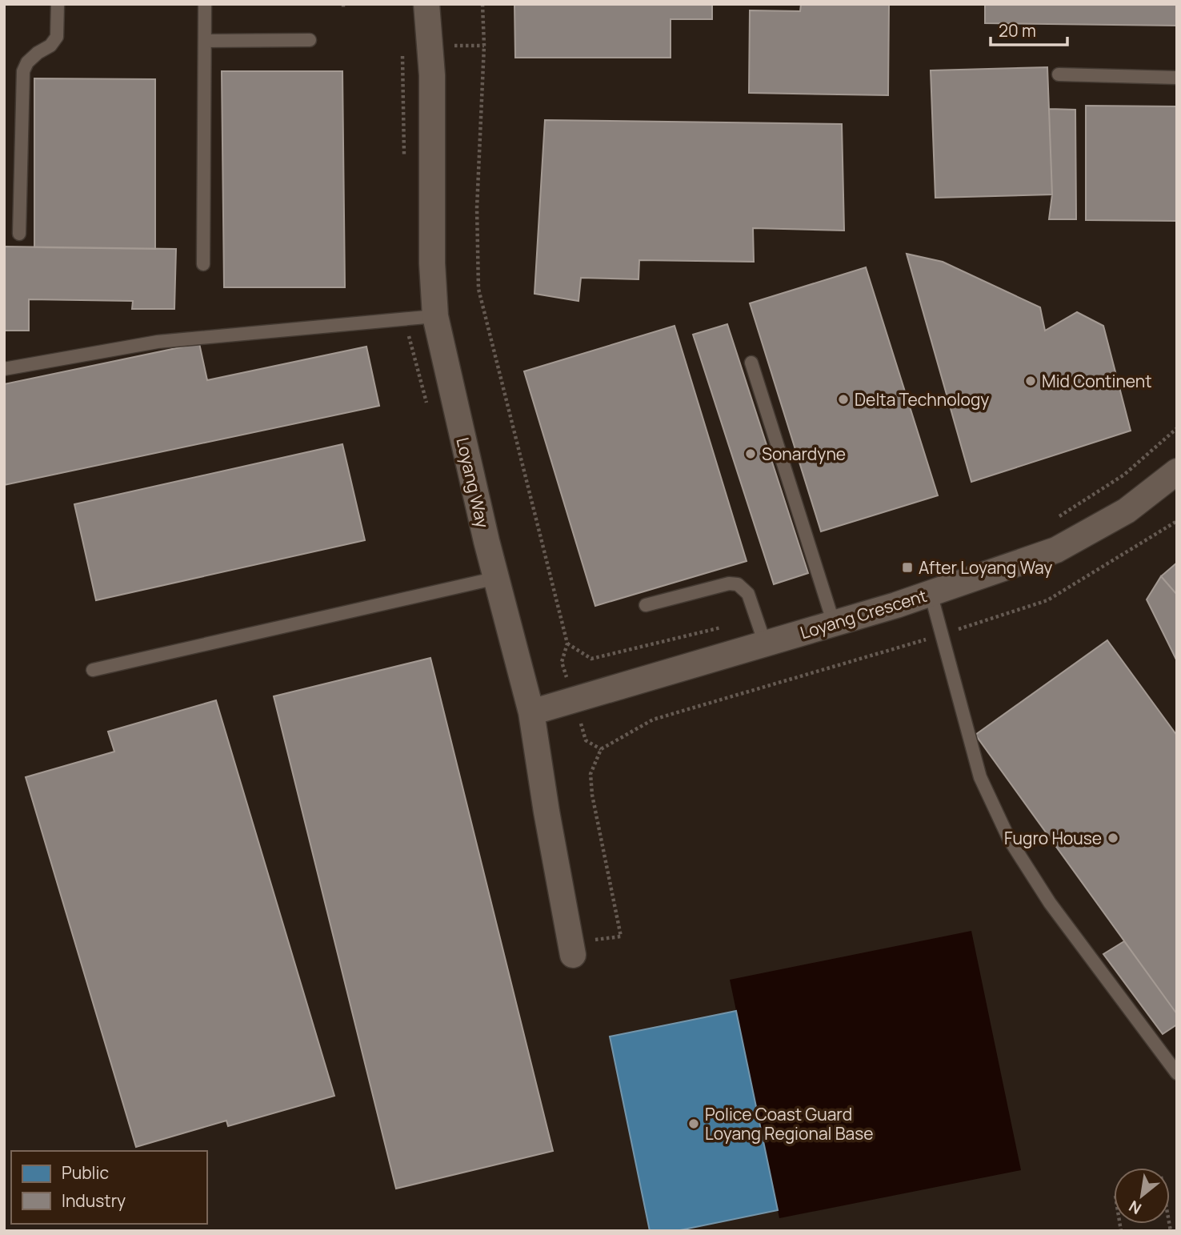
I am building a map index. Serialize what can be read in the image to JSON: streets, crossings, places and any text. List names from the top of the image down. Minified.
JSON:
{"streets":{"street":["Loyang Way","Loyang Crescent"]},"crossings":[["Loyang Way","Loyang Crescent"]],"places":{"other":["Mid Continent","Delta Technology","Sonardyne","Fugro House","Police Coast Guard Loyang Regional Base"],"transit":["After Loyang Way"]},"legend":["Public","Industry"],"scale_bar":"20 m","north":"bottom left"}
